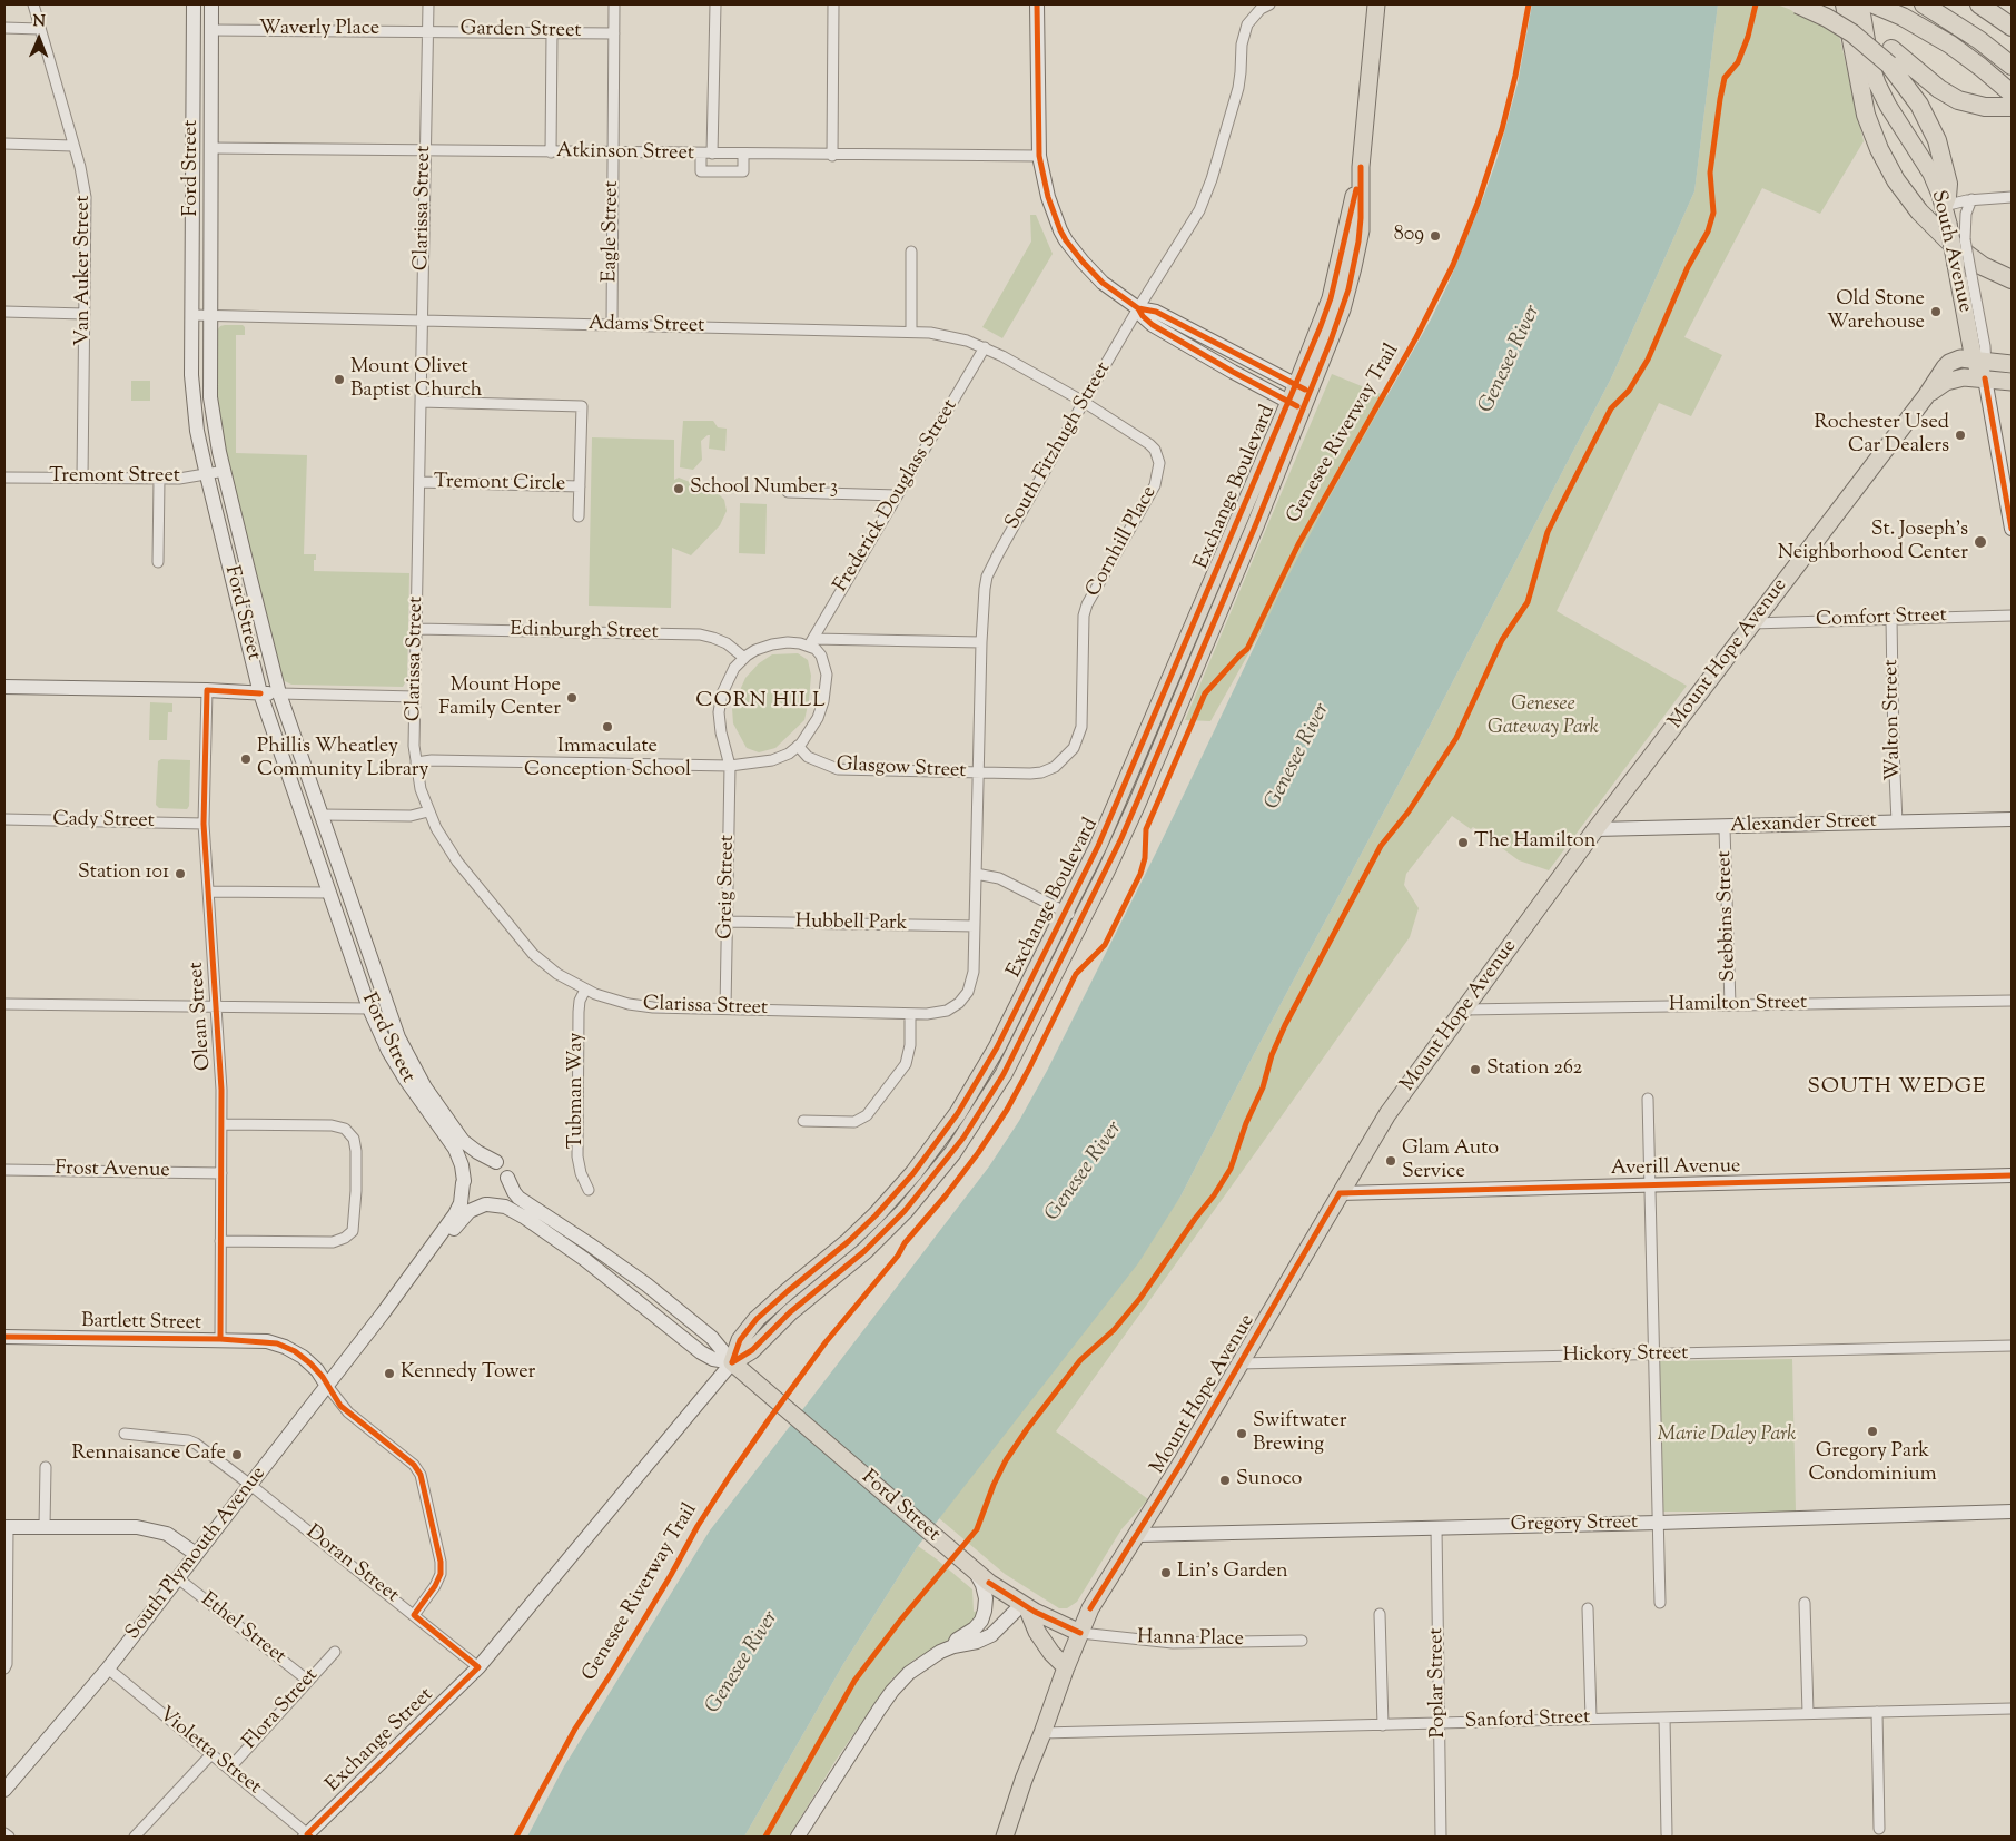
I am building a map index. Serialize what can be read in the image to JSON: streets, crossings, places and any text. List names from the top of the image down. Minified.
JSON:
{"streets":{"main road":["Ford Street","South Avenue","Exchange Boulevard","Mount Hope Avenue","Alexander Street","Averill Avenue","Bartlett Street","Gregory Street","South Plymouth Avenue","Exchange Street"],"street":["Waverly Place","Garden Street","Atkinson Street","Clarissa Street","Eagle Street","Van Auker Street","Adams Street","South Fitzhugh Street","Tremont Street","Tremont Circle","Frederick Douglass Street","Cornhill Place","Comfort Street","Edinburgh Street","Walton Street","Glasgow Street","Cady Street","Greig Street","Stebbins Street","Hubbell Park","Hamilton Street","Olean Street","Tubman Way","Frost Avenue","Hickory Street","Doran Street","Ethel Street","Hanna Place","Poplar Street","Flora Street","Sanford Street","Violetta Street"],"cycle path":["Genesee Riverway Trail"]},"crossings":[["Waverly Place","Garden Street"],["Waverly Place","Ford Street"],["Waverly Place","Clarissa Street"],["Garden Street","Clarissa Street"],["Garden Street","Eagle Street"],["Atkinson Street","Ford Street"],["Atkinson Street","Clarissa Street"],["Atkinson Street","Eagle Street"],["Ford Street","Adams Street"],["Ford Street","Tremont Street"],["Ford Street","Exchange Boulevard"],["Ford Street","Mount Hope Avenue"],["Ford Street","South Plymouth Avenue"],["Ford Street","Hanna Place"],["Ford Street","Exchange Street"],["Clarissa Street","Adams Street"],["Clarissa Street","South Fitzhugh Street"],["Clarissa Street","Tremont Circle"],["Clarissa Street","Edinburgh Street"],["Clarissa Street","Greig Street"],["Clarissa Street","Hubbell Park"],["Clarissa Street","Tubman Way"],["Eagle Street","Adams Street"],["South Avenue","Mount Hope Avenue"],["Van Auker Street","Tremont Street"],["Adams Street","South Fitzhugh Street"],["Adams Street","Frederick Douglass Street"],["Adams Street","Cornhill Place"],["South Fitzhugh Street","Cornhill Place"],["South Fitzhugh Street","Glasgow Street"],["South Fitzhugh Street","Hubbell Park"],["Exchange Boulevard","Exchange Street"],["Frederick Douglass Street","Edinburgh Street"],["Frederick Douglass Street","Glasgow Street"],["Frederick Douglass Street","Greig Street"],["Cornhill Place","Glasgow Street"],["Comfort Street","Mount Hope Avenue"],["Comfort Street","Walton Street"],["Edinburgh Street","Glasgow Street"],["Edinburgh Street","Greig Street"],["Mount Hope Avenue","Alexander Street"],["Mount Hope Avenue","Hamilton Street"],["Mount Hope Avenue","Averill Avenue"],["Mount Hope Avenue","Hickory Street"],["Mount Hope Avenue","Gregory Street"],["Mount Hope Avenue","Hanna Place"],["Mount Hope Avenue","Sanford Street"],["Walton Street","Alexander Street"],["Glasgow Street","Greig Street"],["Cady Street","Olean Street"],["Alexander Street","Stebbins Street"],["Greig Street","Hubbell Park"],["Stebbins Street","Hamilton Street"],["Olean Street","Frost Avenue"],["Olean Street","Bartlett Street"],["Bartlett Street","South Plymouth Avenue"],["Gregory Street","Poplar Street"],["South Plymouth Avenue","Doran Street"],["South Plymouth Avenue","Ethel Street"],["South Plymouth Avenue","Violetta Street"],["Doran Street","Exchange Street"],["Ethel Street","Flora Street"],["Poplar Street","Sanford Street"],["Flora Street","Violetta Street"],["Exchange Street","Violetta Street"]],"districts":["CORN HILL","SOUTH WEDGE"],"water":["Genesee River"],"parks":["Genesee Gateway Park","Marie Daley Park"],"places":["809","Old Stone Warehouse","Mount Olivet Baptist Church","Rochester Used Car Dealers","School Number 3","St. Joseph's Neighborhood Center","Mount Hope Family Center","Immaculate Conception School","Phillis Wheatley Community Library","The Hamilton","Station 101","Station 262","Glam Auto Service","Kennedy Tower","Gregory Park Condominium","Swiftwater Brewing","Rennaisance Cafe","Sunoco","Lin's Garden"],"north":"top"}
